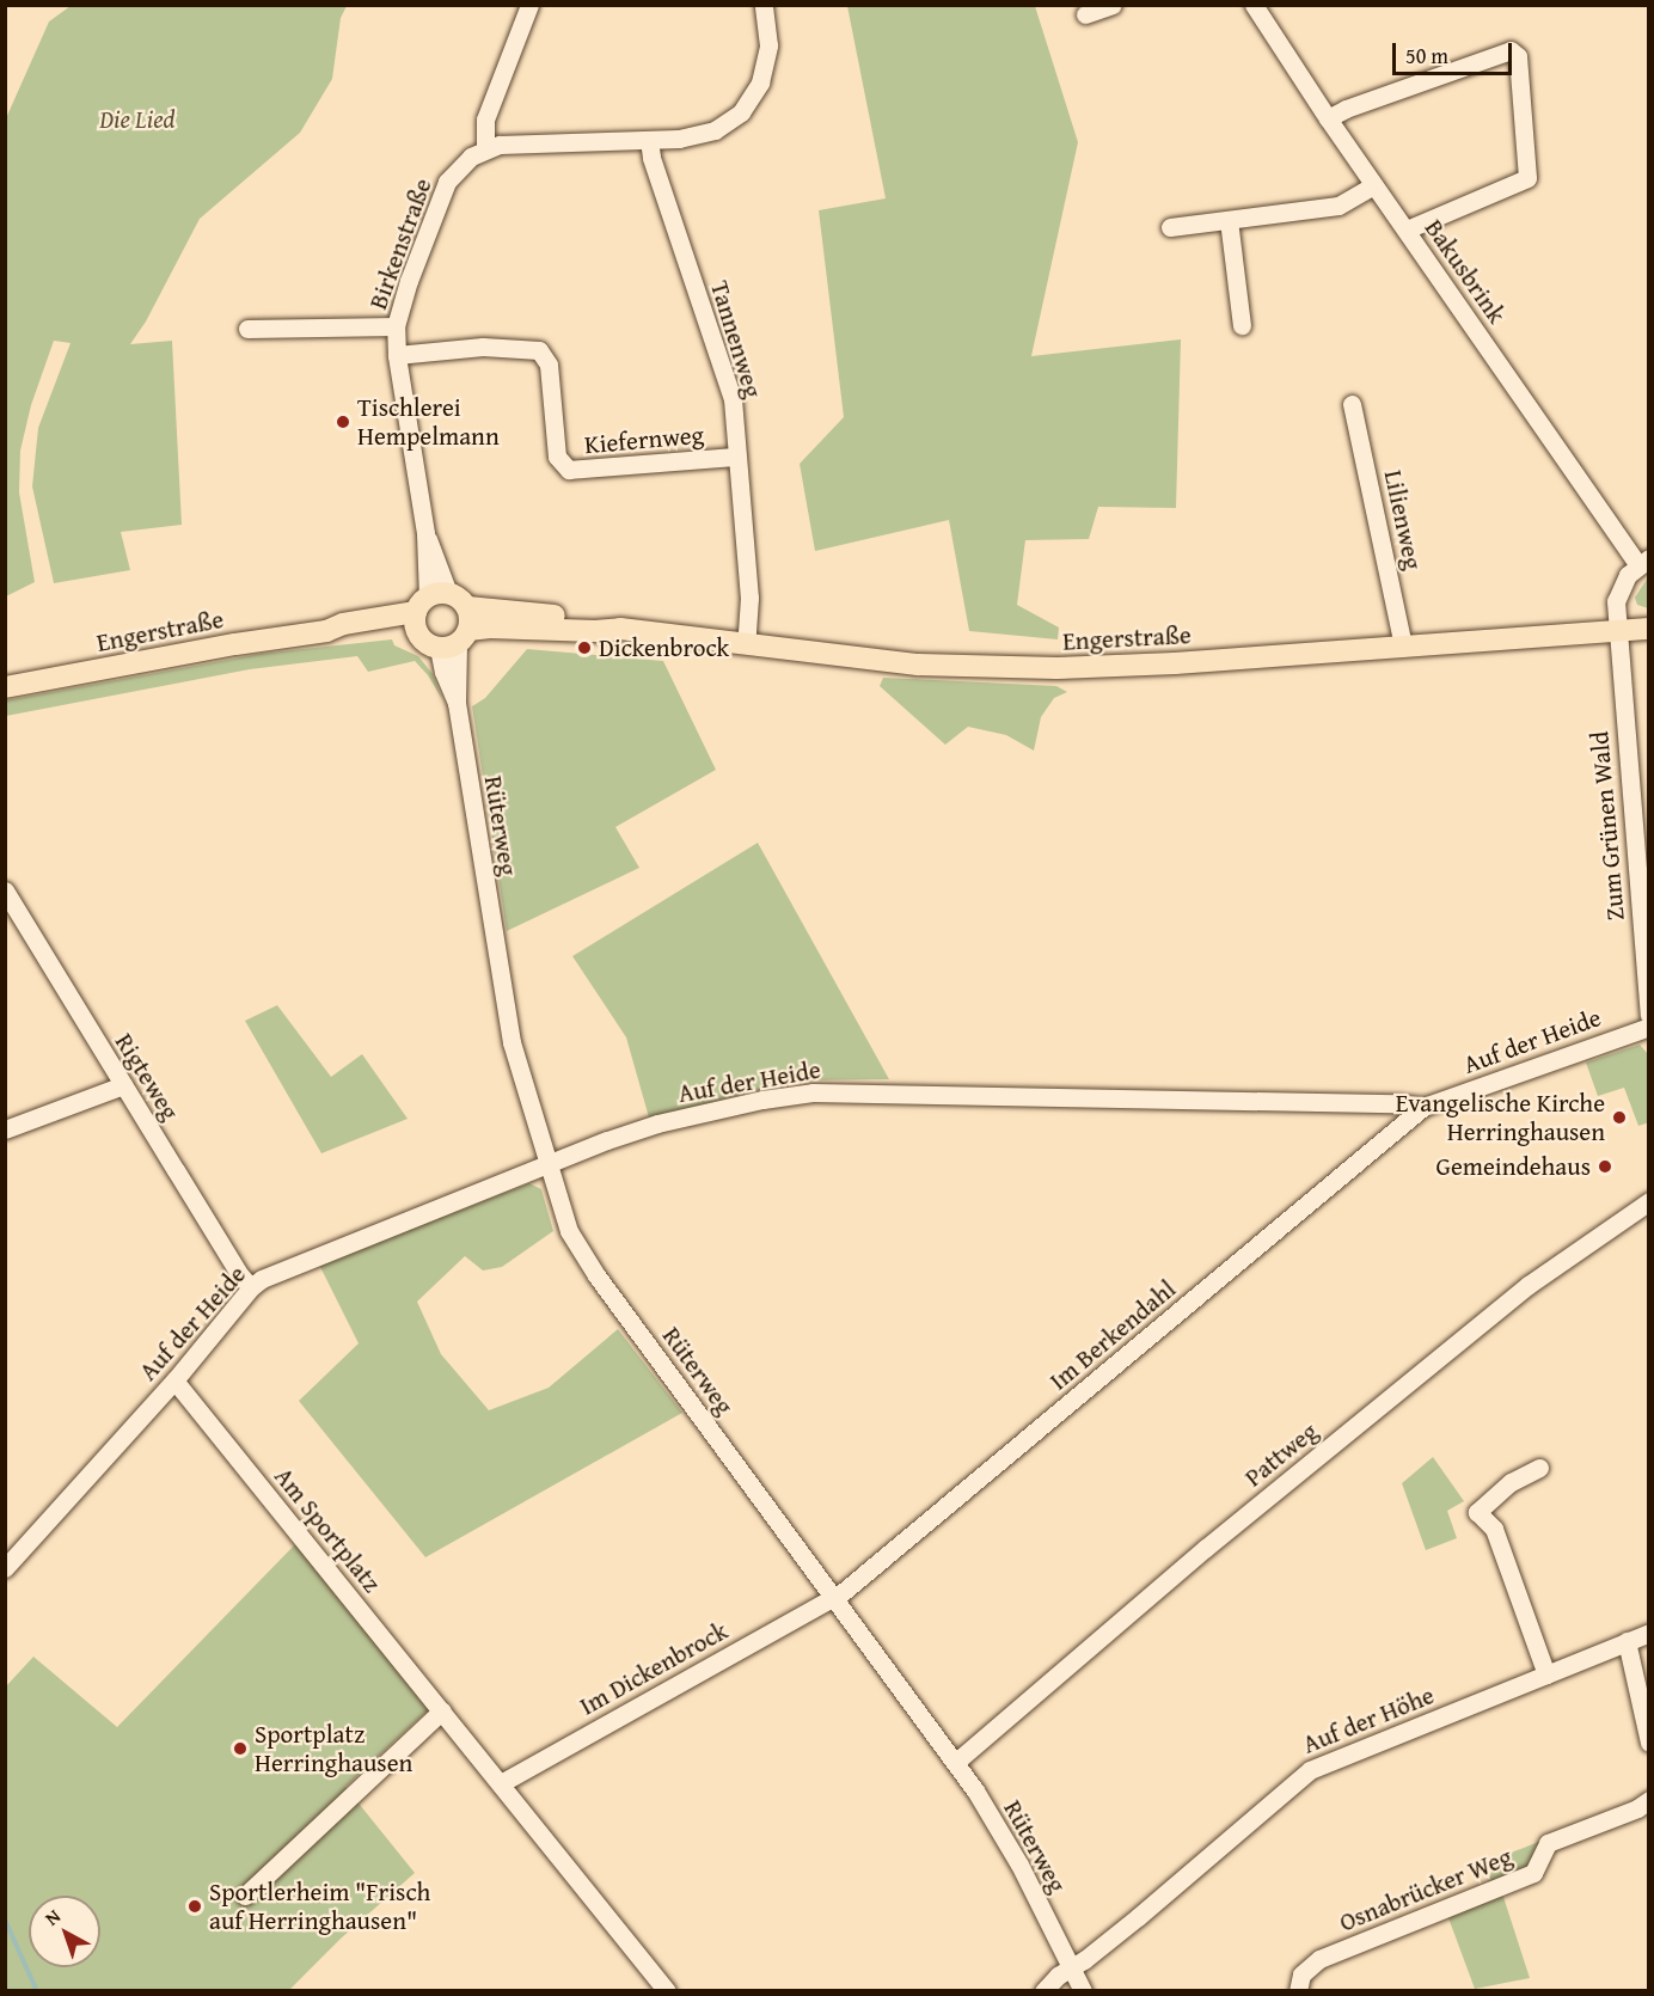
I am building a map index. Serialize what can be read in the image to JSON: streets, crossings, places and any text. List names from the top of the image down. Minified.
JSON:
{"streets":{"main road":["Engerstraße"],"street":["Birkenstraße","Bakusbrink","Tannenweg","Kiefernweg","Lilienweg","Rüterweg","Zum Grünen Wald","Auf der Heide","Rigteweg","Im Berkendahl","Pattweg","Am Sportplatz","Im Dickenbrock","Auf der Höhe","Osnabrücker Weg"]},"crossings":[["Birkenstraße","Tannenweg"],["Birkenstraße","Kiefernweg"],["Birkenstraße","Engerstraße"],["Bakusbrink","Zum Grünen Wald"],["Tannenweg","Kiefernweg"],["Tannenweg","Engerstraße"],["Lilienweg","Engerstraße"],["Engerstraße","Rüterweg"],["Engerstraße","Zum Grünen Wald"],["Rüterweg","Auf der Heide"],["Rüterweg","Im Berkendahl"],["Rüterweg","Pattweg"],["Rüterweg","Im Dickenbrock"],["Rüterweg","Auf der Höhe"],["Auf der Heide","Rigteweg"],["Auf der Heide","Im Berkendahl"],["Auf der Heide","Am Sportplatz"],["Im Berkendahl","Im Dickenbrock"],["Am Sportplatz","Im Dickenbrock"]],"parks":["Die Lied"],"places":["Tischlerei Hempelmann","Dickenbrock","Evangelische Kirche Herringhausen","Gemeindehaus","Sportplatz Herringhausen","Sportlerheim \"Frisch auf Herringhausen\""],"scale_bar":"50 m","north":"top left"}
